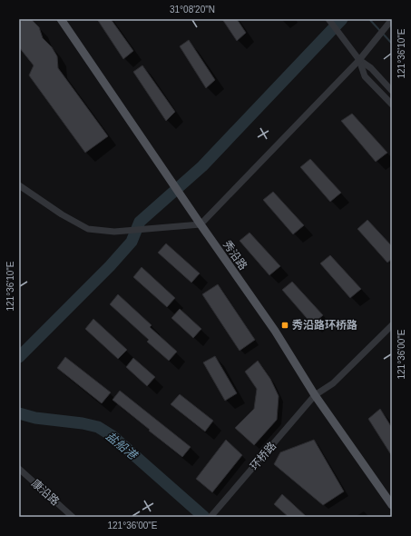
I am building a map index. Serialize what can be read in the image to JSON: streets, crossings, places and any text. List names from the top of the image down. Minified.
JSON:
{"streets":{"main road":["秀沿路"],"street":["环桥路","康沿路"]},"crossings":[["秀沿路","环桥路"]],"water":["盐船港"],"places":{"transit":["秀沿路环桥路"]},"coordinates":["31°08'20\"N","121°36'10\"E","121°36'00\"E"]}
